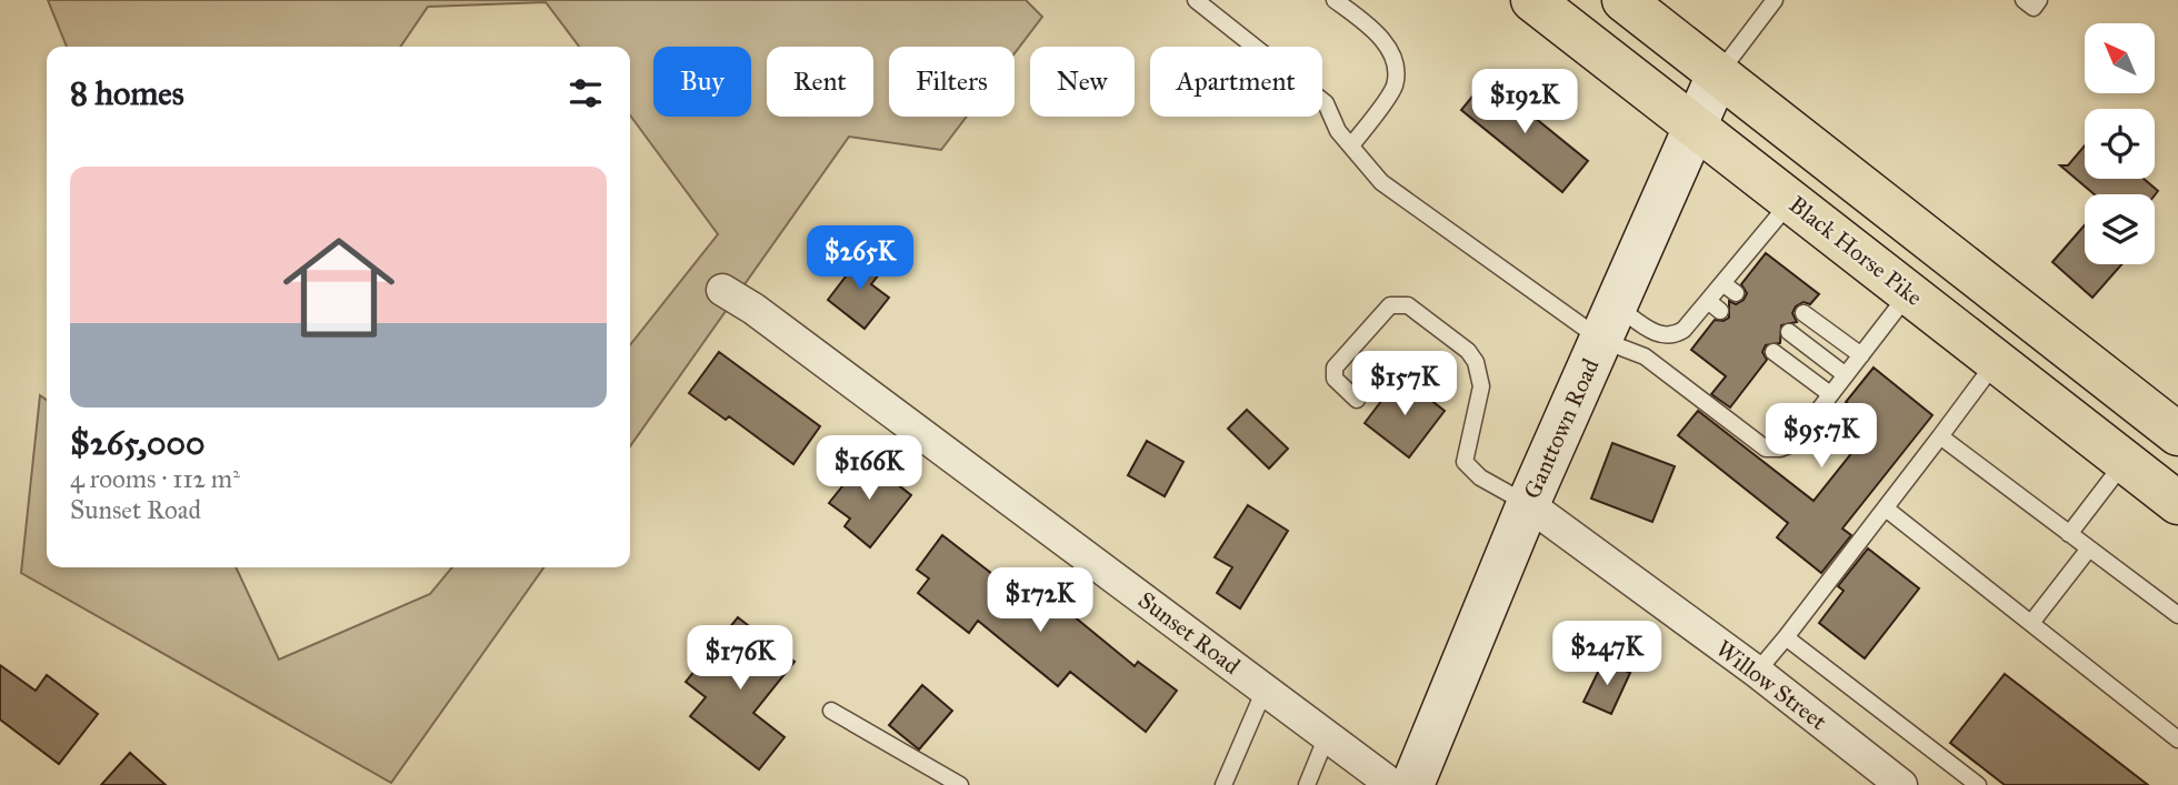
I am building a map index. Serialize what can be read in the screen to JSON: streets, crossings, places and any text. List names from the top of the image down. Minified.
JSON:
{"streets":{"highway":["Black Horse Pike"],"street":["Ganttown Road","Sunset Road","Willow Street"]},"crossings":[["Black Horse Pike","Ganttown Road"],["Ganttown Road","Willow Street"]],"north":"top left","page":{"chip":["Buy","Rent","Filters","New","Apartment"],"heading":"8 homes","price":["$192K","$265K","$157K","$95.7K","$166K","$172K","$247K","$176K"],"list":[{"name":"$265,000","note":"4 rooms · 112 m² · Sunset Road"}]}}
